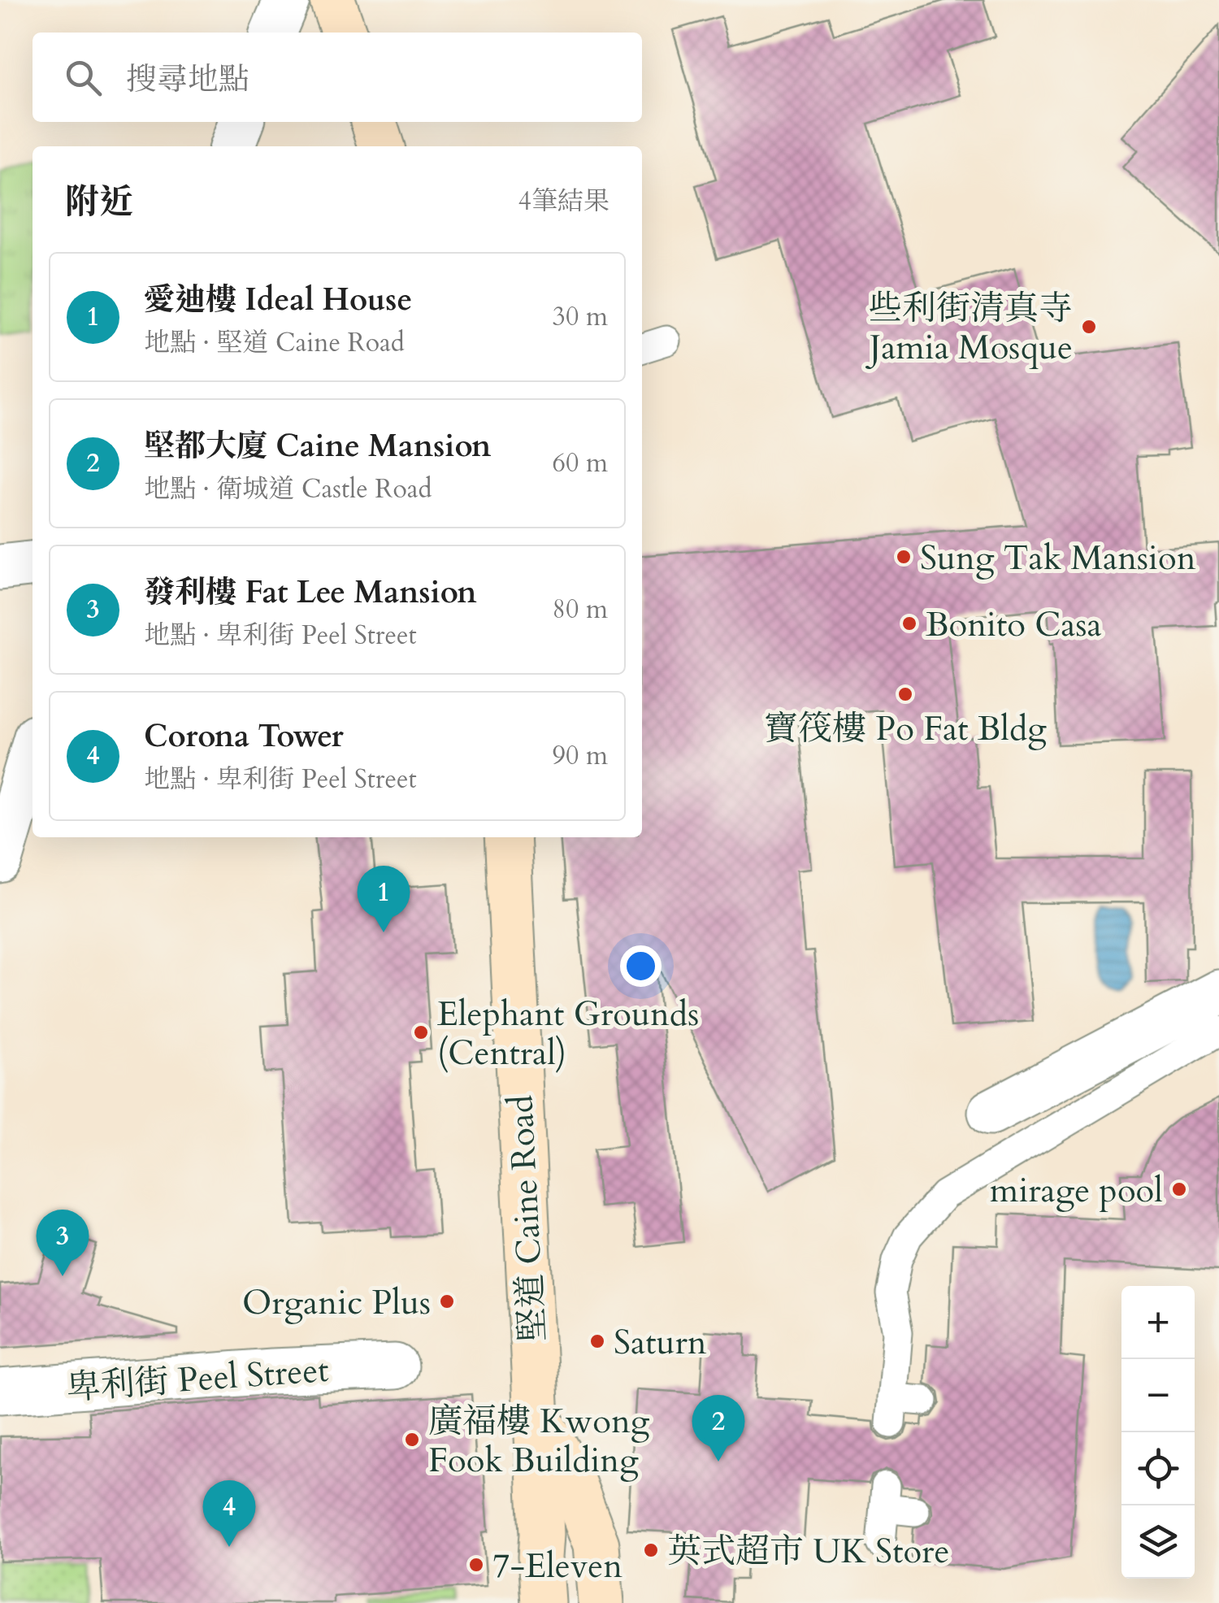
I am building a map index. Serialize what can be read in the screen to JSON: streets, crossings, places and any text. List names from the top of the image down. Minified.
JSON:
{"streets":{"main road":["堅道 Caine Road"],"street":["卑利街 Peel Street"]},"places":["些利街清真寺 Jamia Mosque","Sung Tak Mansion","Bonito Casa","寶筏樓 Po Fat Bldg","Elephant Grounds (Central)","mirage pool","Organic Plus","Saturn","廣福樓 Kwong Fook Building","英式超市 UK Store","7-Eleven"],"page":{"search":"搜尋地點","heading":["附近","4筆結果"],"list":[{"mark":"1","name":"愛迪樓 Ideal House","note":"地點 · 堅道 Caine Road","value":"30 m"},{"mark":"2","name":"堅都大廈 Caine Mansion","note":"地點 · 衛城道 Castle Road","value":"60 m"},{"mark":"3","name":"發利樓 Fat Lee Mansion","note":"地點 · 卑利街 Peel Street","value":"80 m"},{"mark":"4","name":"Corona Tower","note":"地點 · 卑利街 Peel Street","value":"90 m"}],"pins":["1","3","2","4"],"map_buttons":["+","−"]}}
